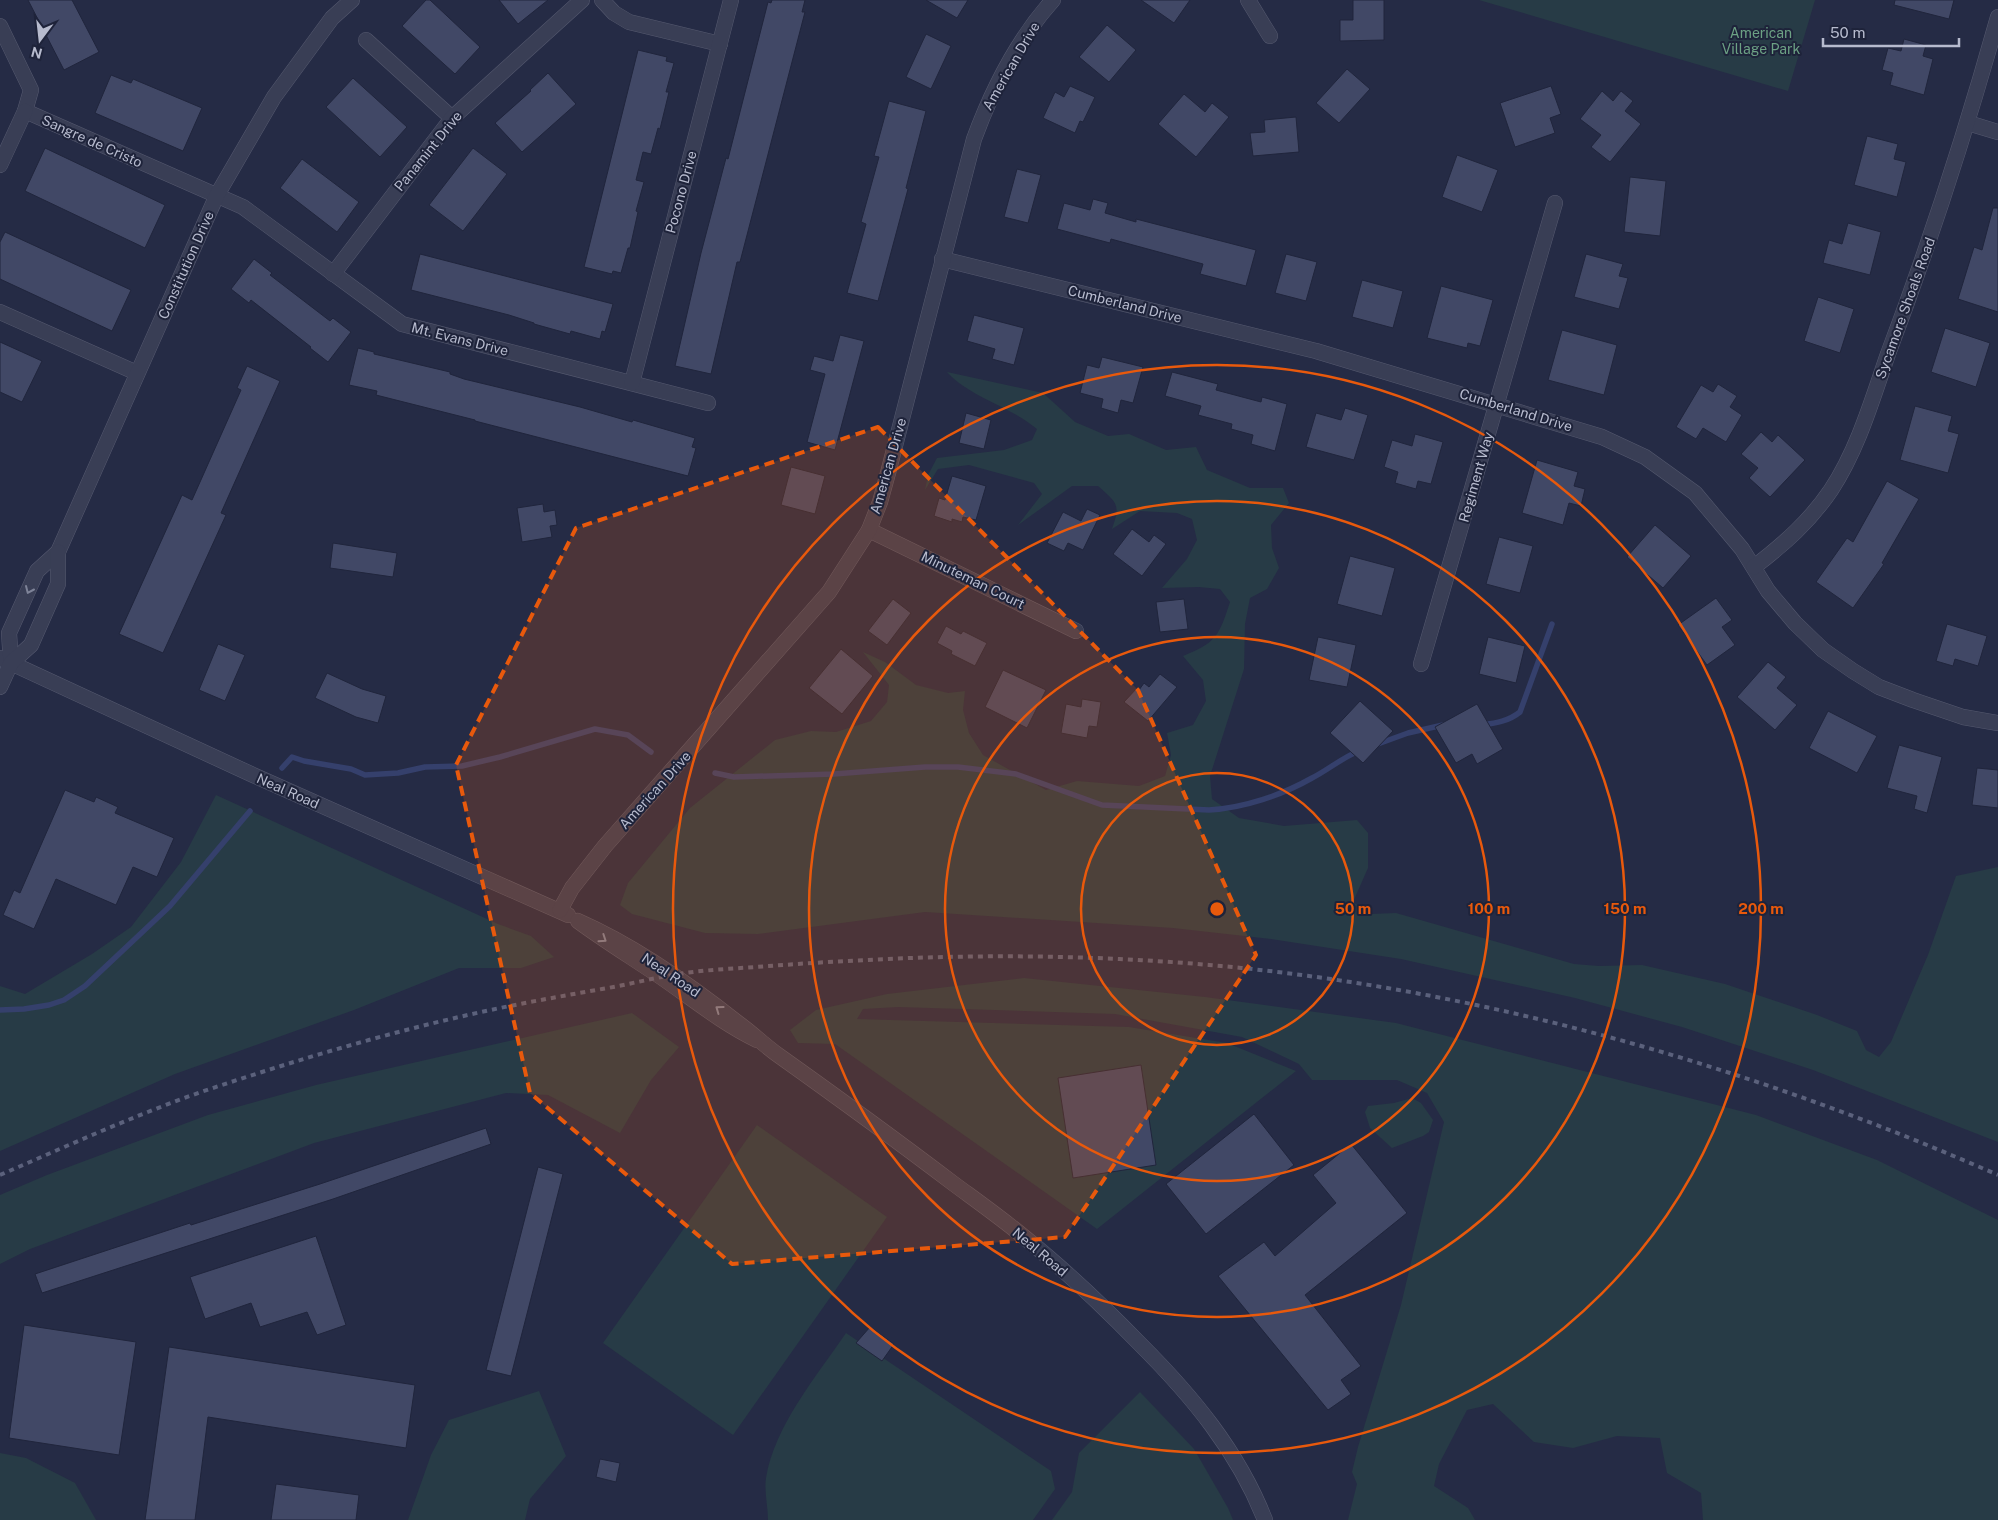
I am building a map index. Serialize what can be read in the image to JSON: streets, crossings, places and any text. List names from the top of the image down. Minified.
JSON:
{"streets":{"street":["American Drive","Sangre de Cristo","Panamint Drive","Pocono Drive","Constitution Drive","Cumberland Drive","Sycamore Shoals Road","Mt. Evans Drive","Regiment Way","Minuteman Court","Neal Road"]},"crossings":[["American Drive","Cumberland Drive"],["American Drive","Minuteman Court"],["American Drive","Neal Road"],["Sangre de Cristo","Constitution Drive"],["Sangre de Cristo","Mt. Evans Drive"],["Panamint Drive","Mt. Evans Drive"],["Pocono Drive","Mt. Evans Drive"],["Constitution Drive","Mt. Evans Drive"],["Constitution Drive","Neal Road"],["Cumberland Drive","Sycamore Shoals Road"],["Cumberland Drive","Regiment Way"]],"parks":["American Village Park"],"scale_bar":"50 m","north":"bottom","rings":["50 m","100 m","150 m","200 m"]}
